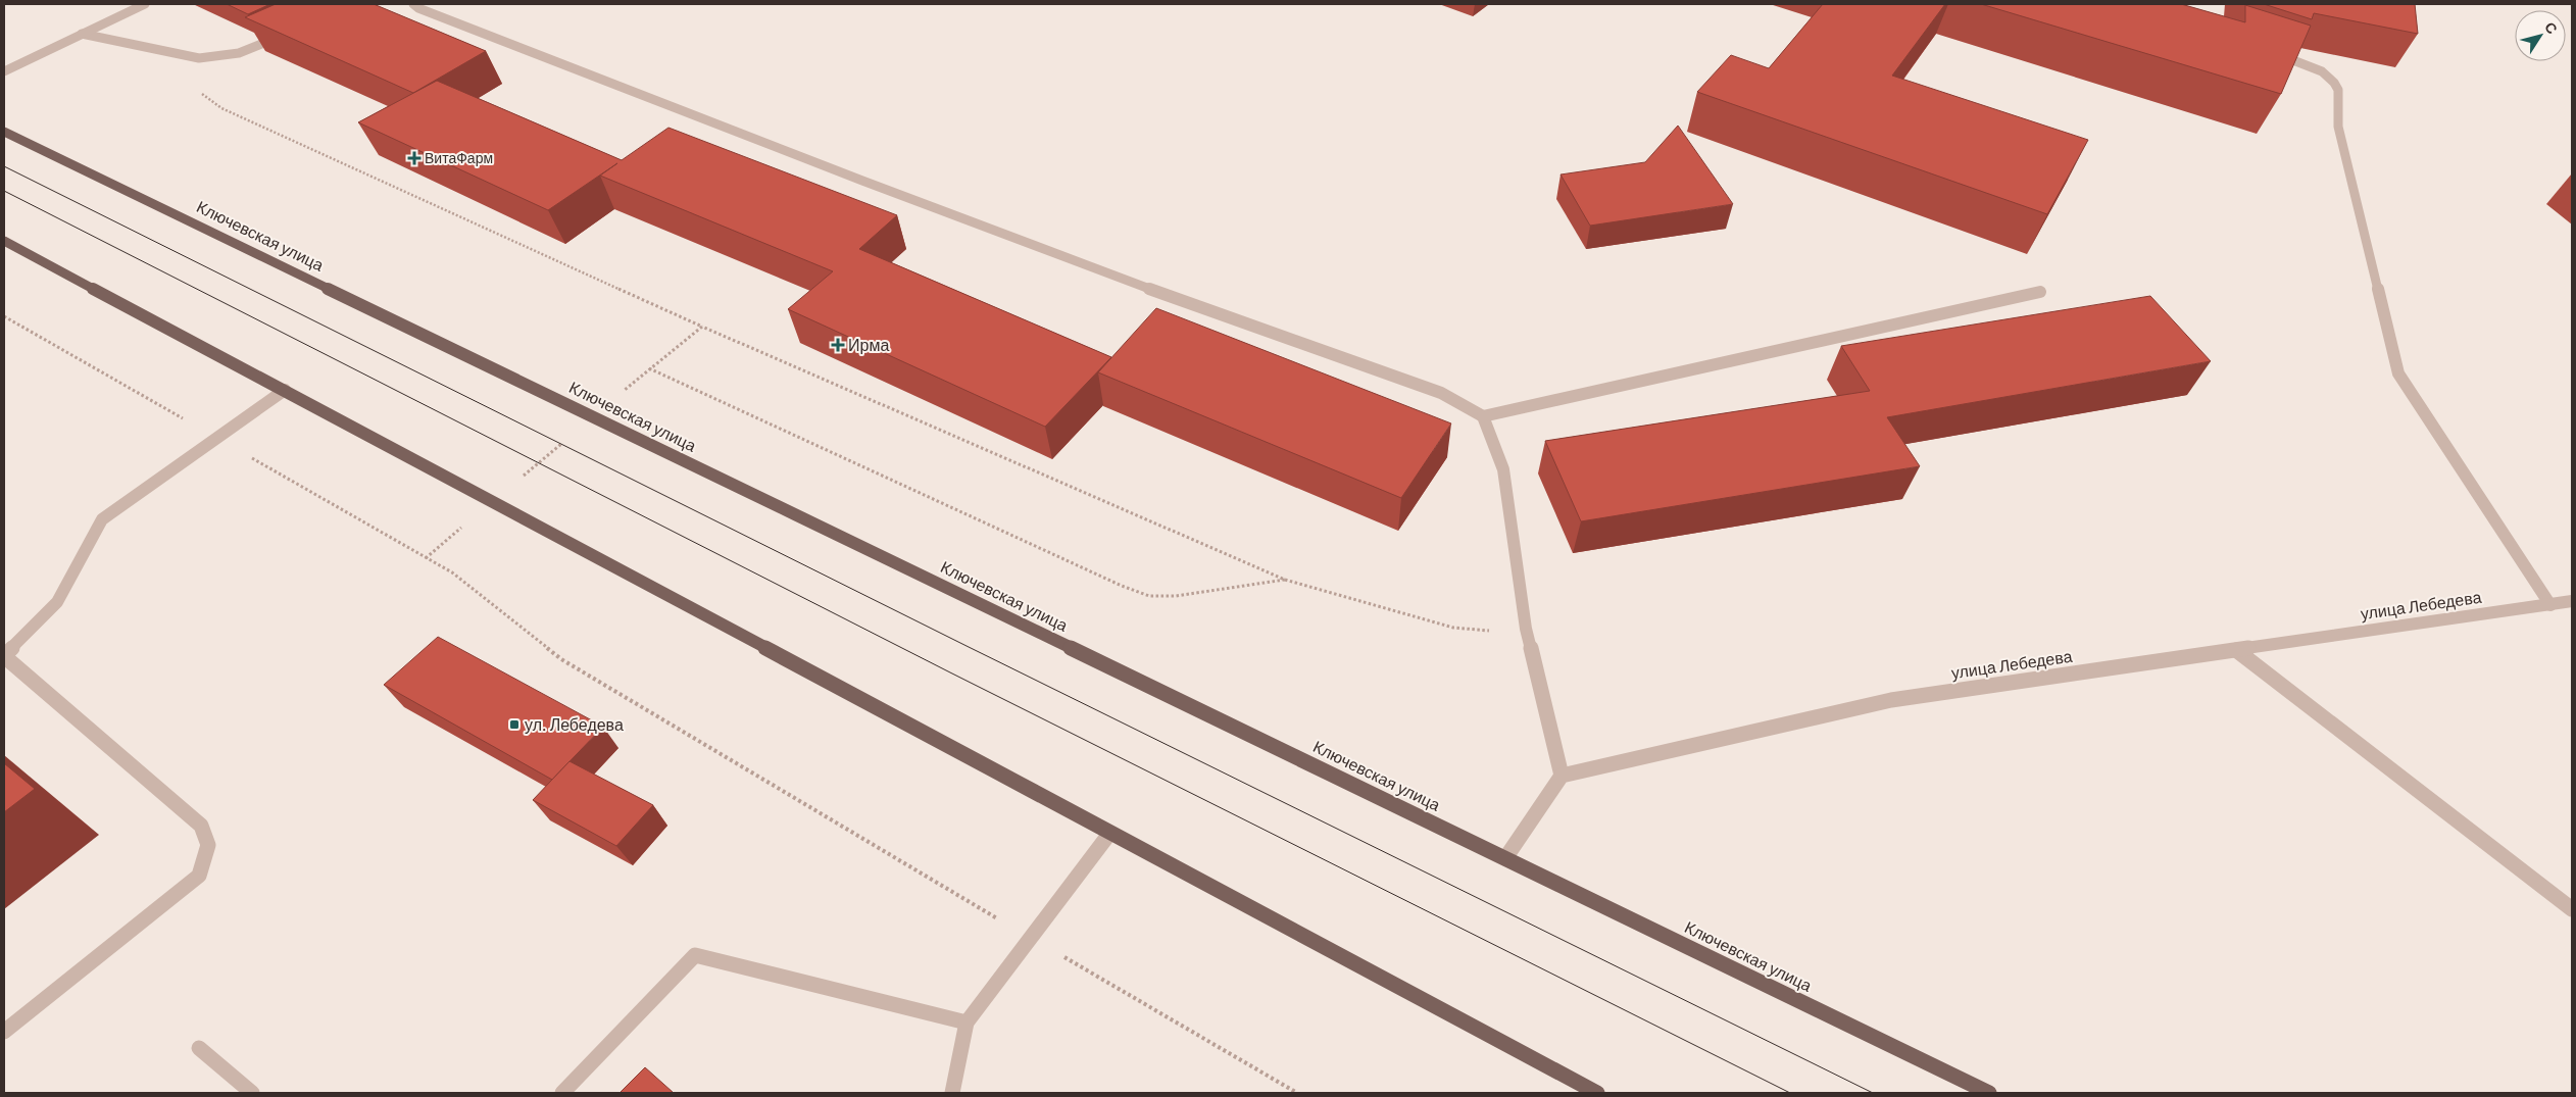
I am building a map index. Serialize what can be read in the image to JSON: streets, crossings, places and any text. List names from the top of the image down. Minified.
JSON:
{"streets":{"main road":["Ключевская улица"],"street":["улица Лебедева"]},"places":{"health":["ВитаФарм","Ирма"],"transit":["ул. Лебедева"]},"north":"top right"}
